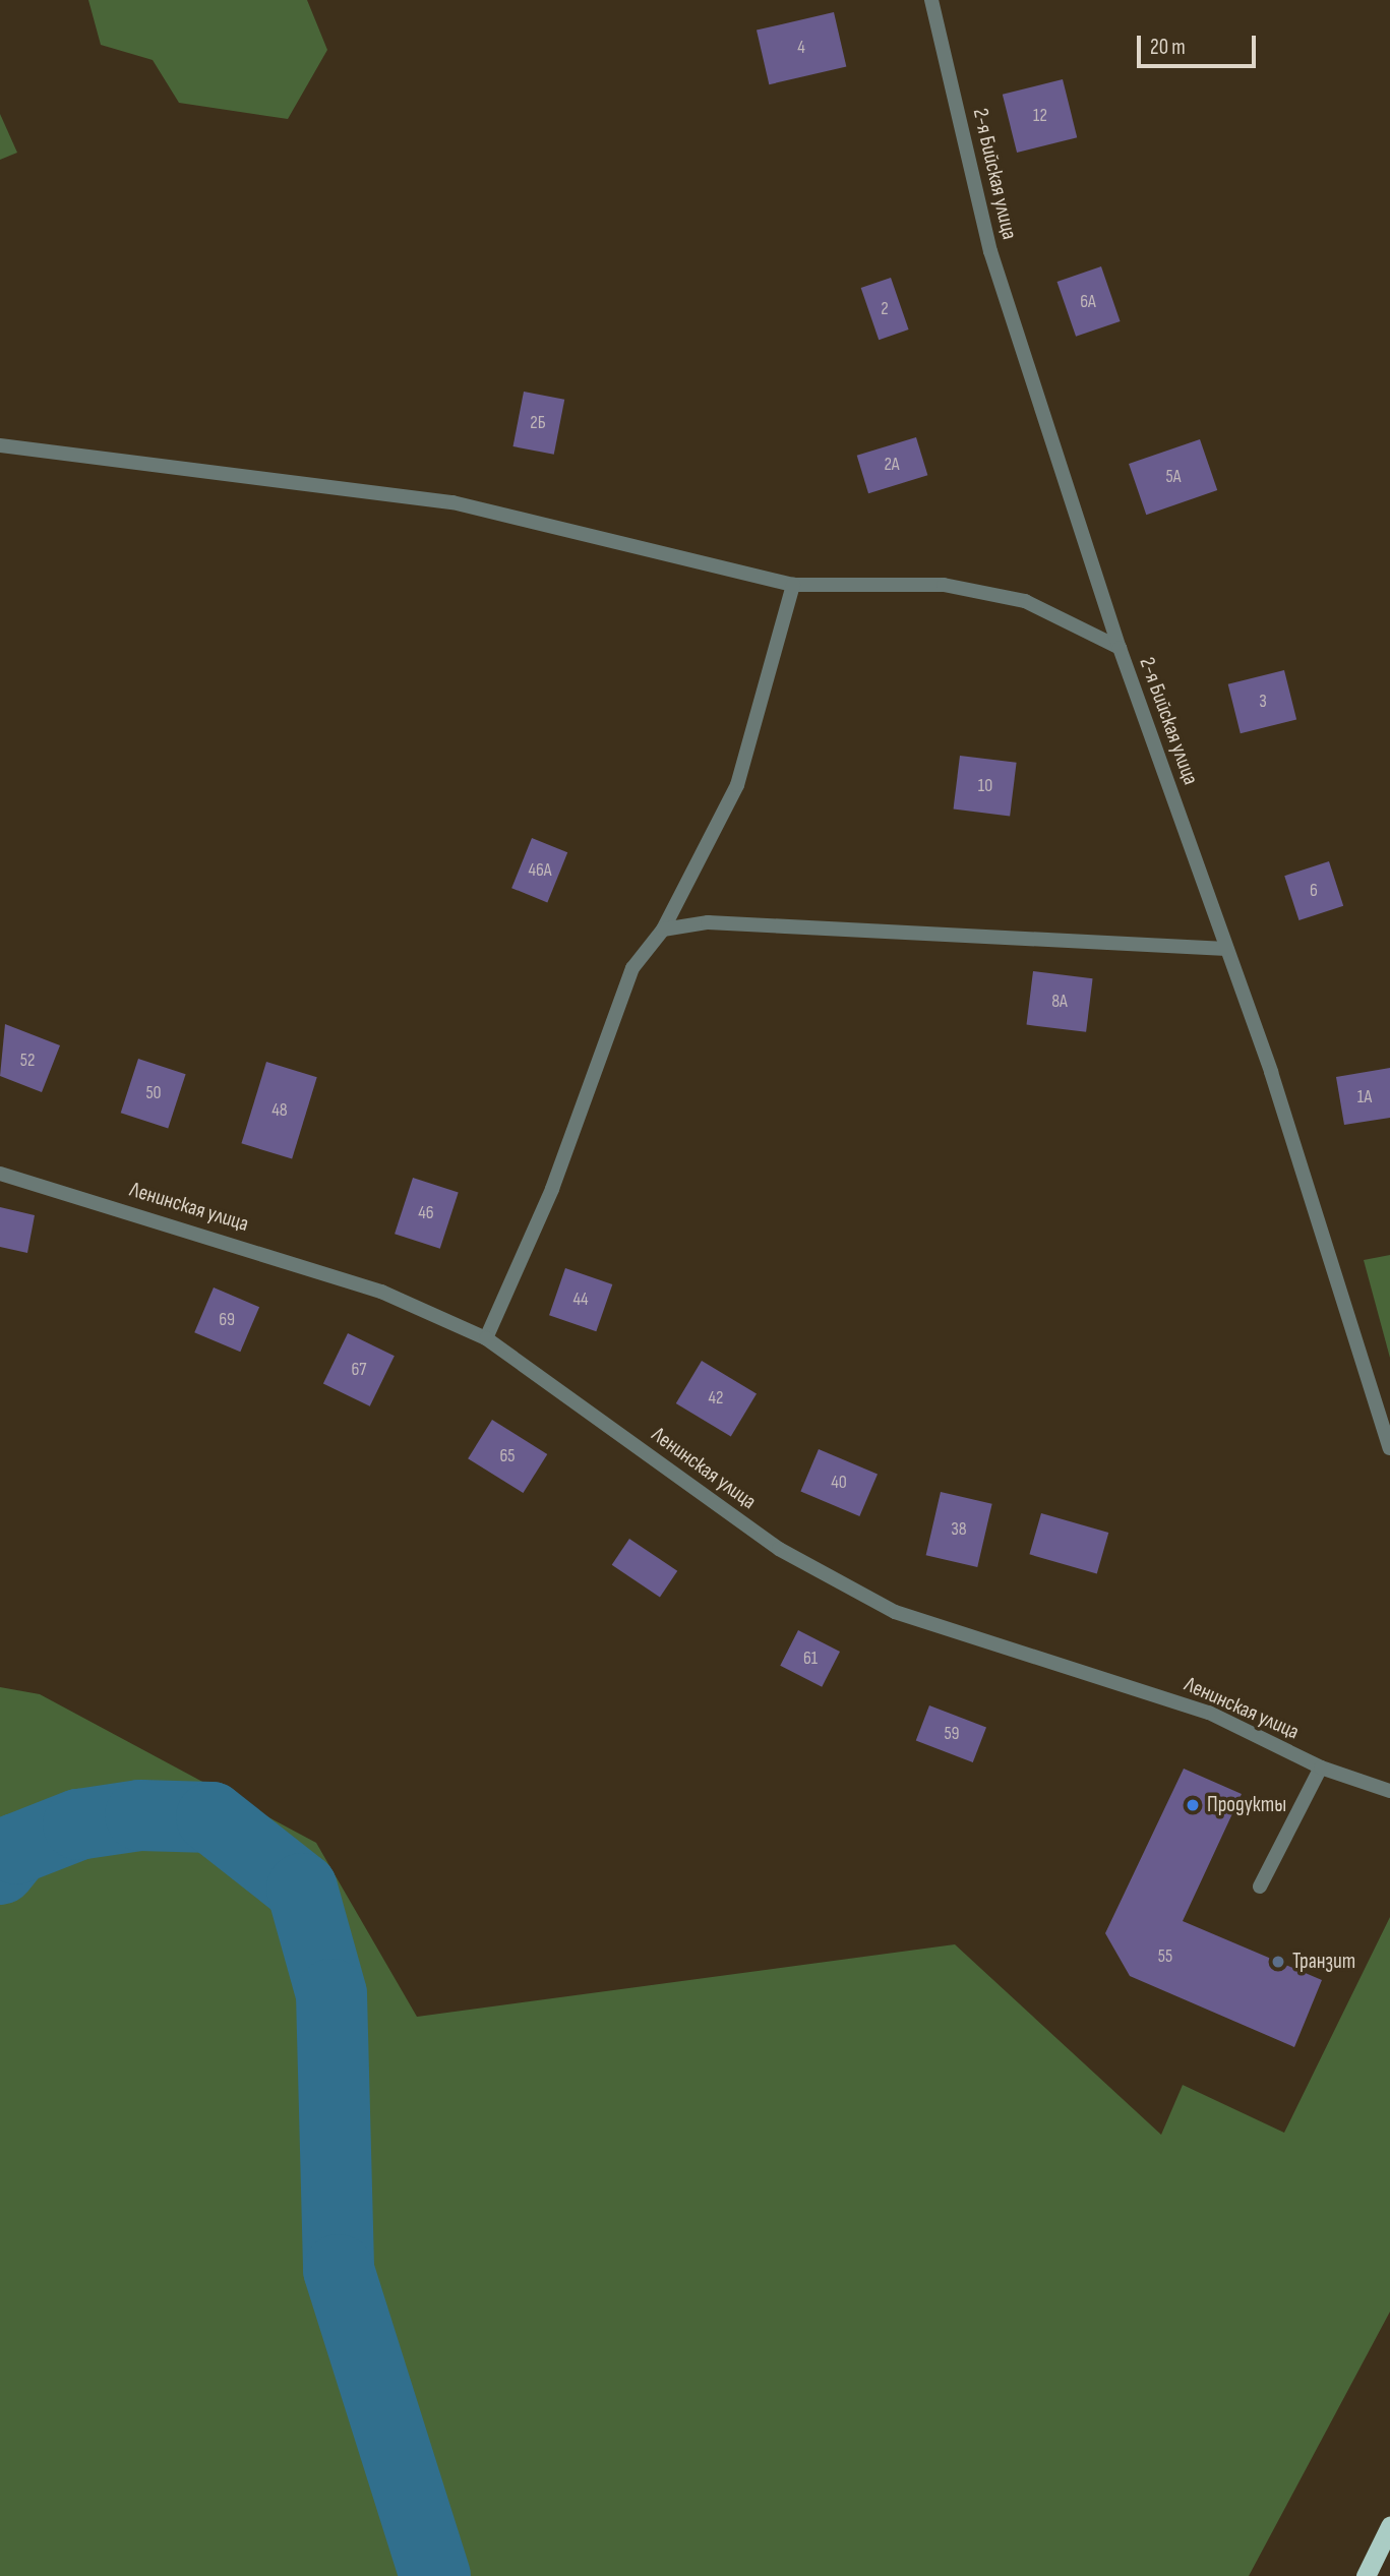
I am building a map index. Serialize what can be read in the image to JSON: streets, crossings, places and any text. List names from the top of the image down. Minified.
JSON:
{"streets":{"street":["2-я Бийская улица","Ленинская улица"]},"places":["Продукты","Транзит"],"house_numbers":["4","12","6А","2","2Б","2А","5А","3","10","46А","6","8А","52","50","1А","48","46","44","69","67","42","65","40","38","61","59","55"],"scale_bar":"20 m"}
